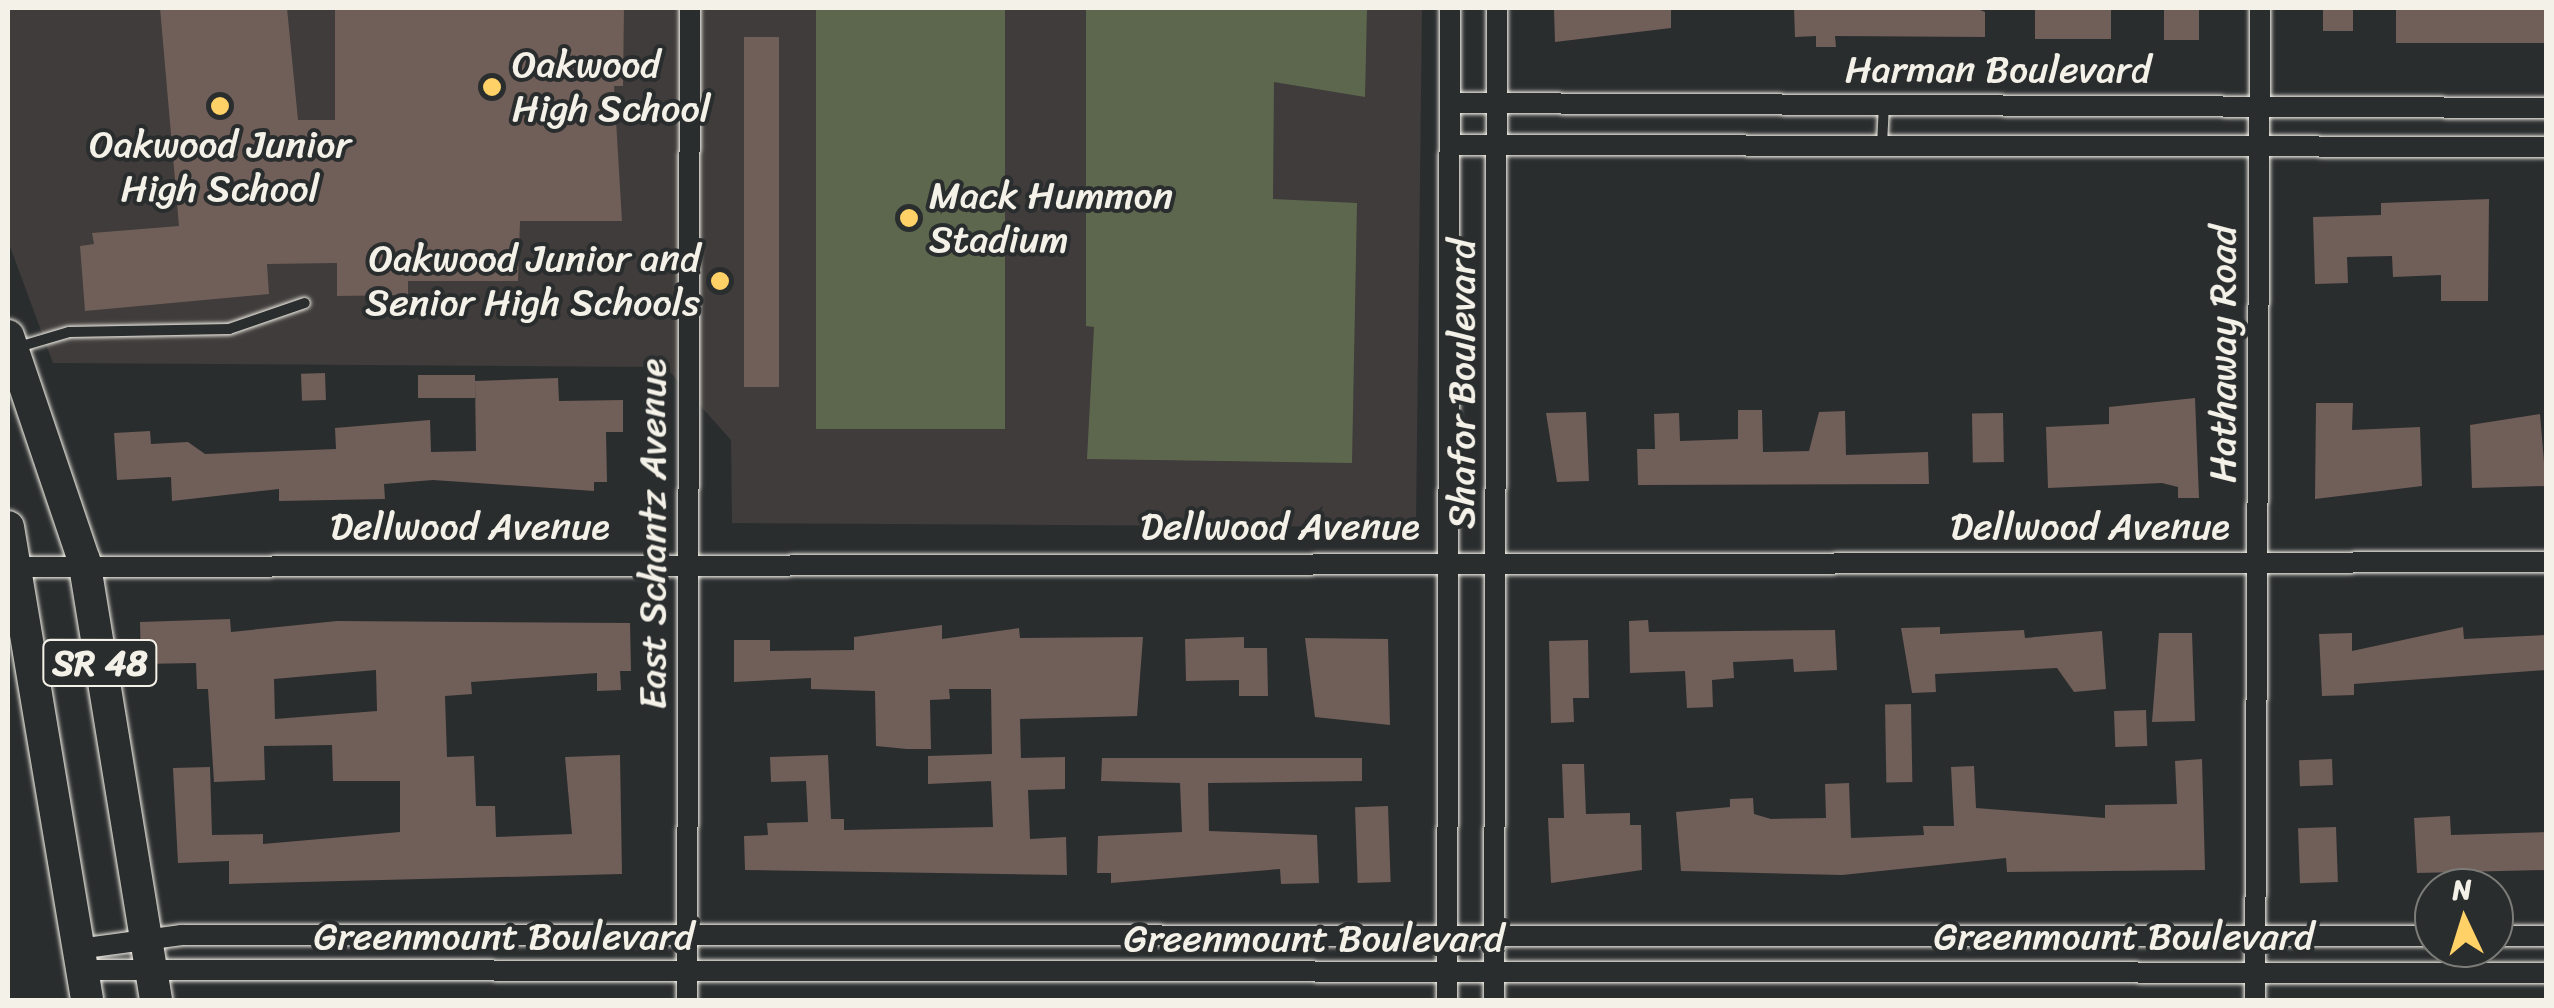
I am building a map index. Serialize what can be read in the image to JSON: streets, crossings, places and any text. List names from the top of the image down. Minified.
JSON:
{"streets":{"main road":["SR 48"],"street":["Harman Boulevard","Hathaway Road","Shafor Boulevard","Dellwood Avenue","East Schantz Avenue","Greenmount Boulevard"]},"crossings":[["Harman Boulevard","Hathaway Road"],["Harman Boulevard","Shafor Boulevard"],["Hathaway Road","Dellwood Avenue"],["Hathaway Road","Greenmount Boulevard"],["Shafor Boulevard","Dellwood Avenue"],["Shafor Boulevard","Greenmount Boulevard"],["Dellwood Avenue","East Schantz Avenue"],["Dellwood Avenue","SR 48"],["East Schantz Avenue","Greenmount Boulevard"],["SR 48","Greenmount Boulevard"]],"places":["Oakwood High School","Oakwood Junior High School","Mack Hummon Stadium","Oakwood Junior and Senior High Schools"],"north":"top"}
